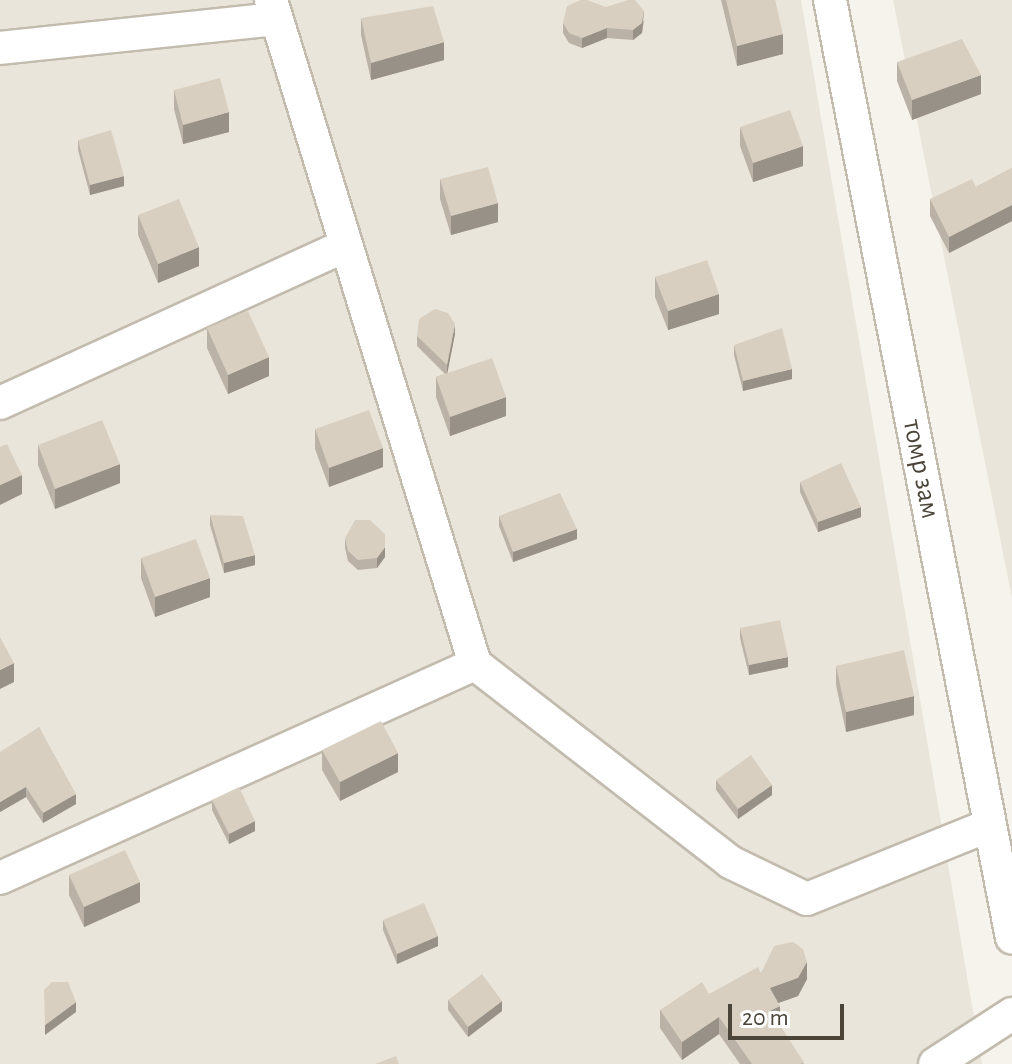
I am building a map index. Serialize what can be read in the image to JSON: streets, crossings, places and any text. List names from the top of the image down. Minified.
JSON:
{"streets":{"street":["томр зам"]},"scale_bar":"20 m"}
